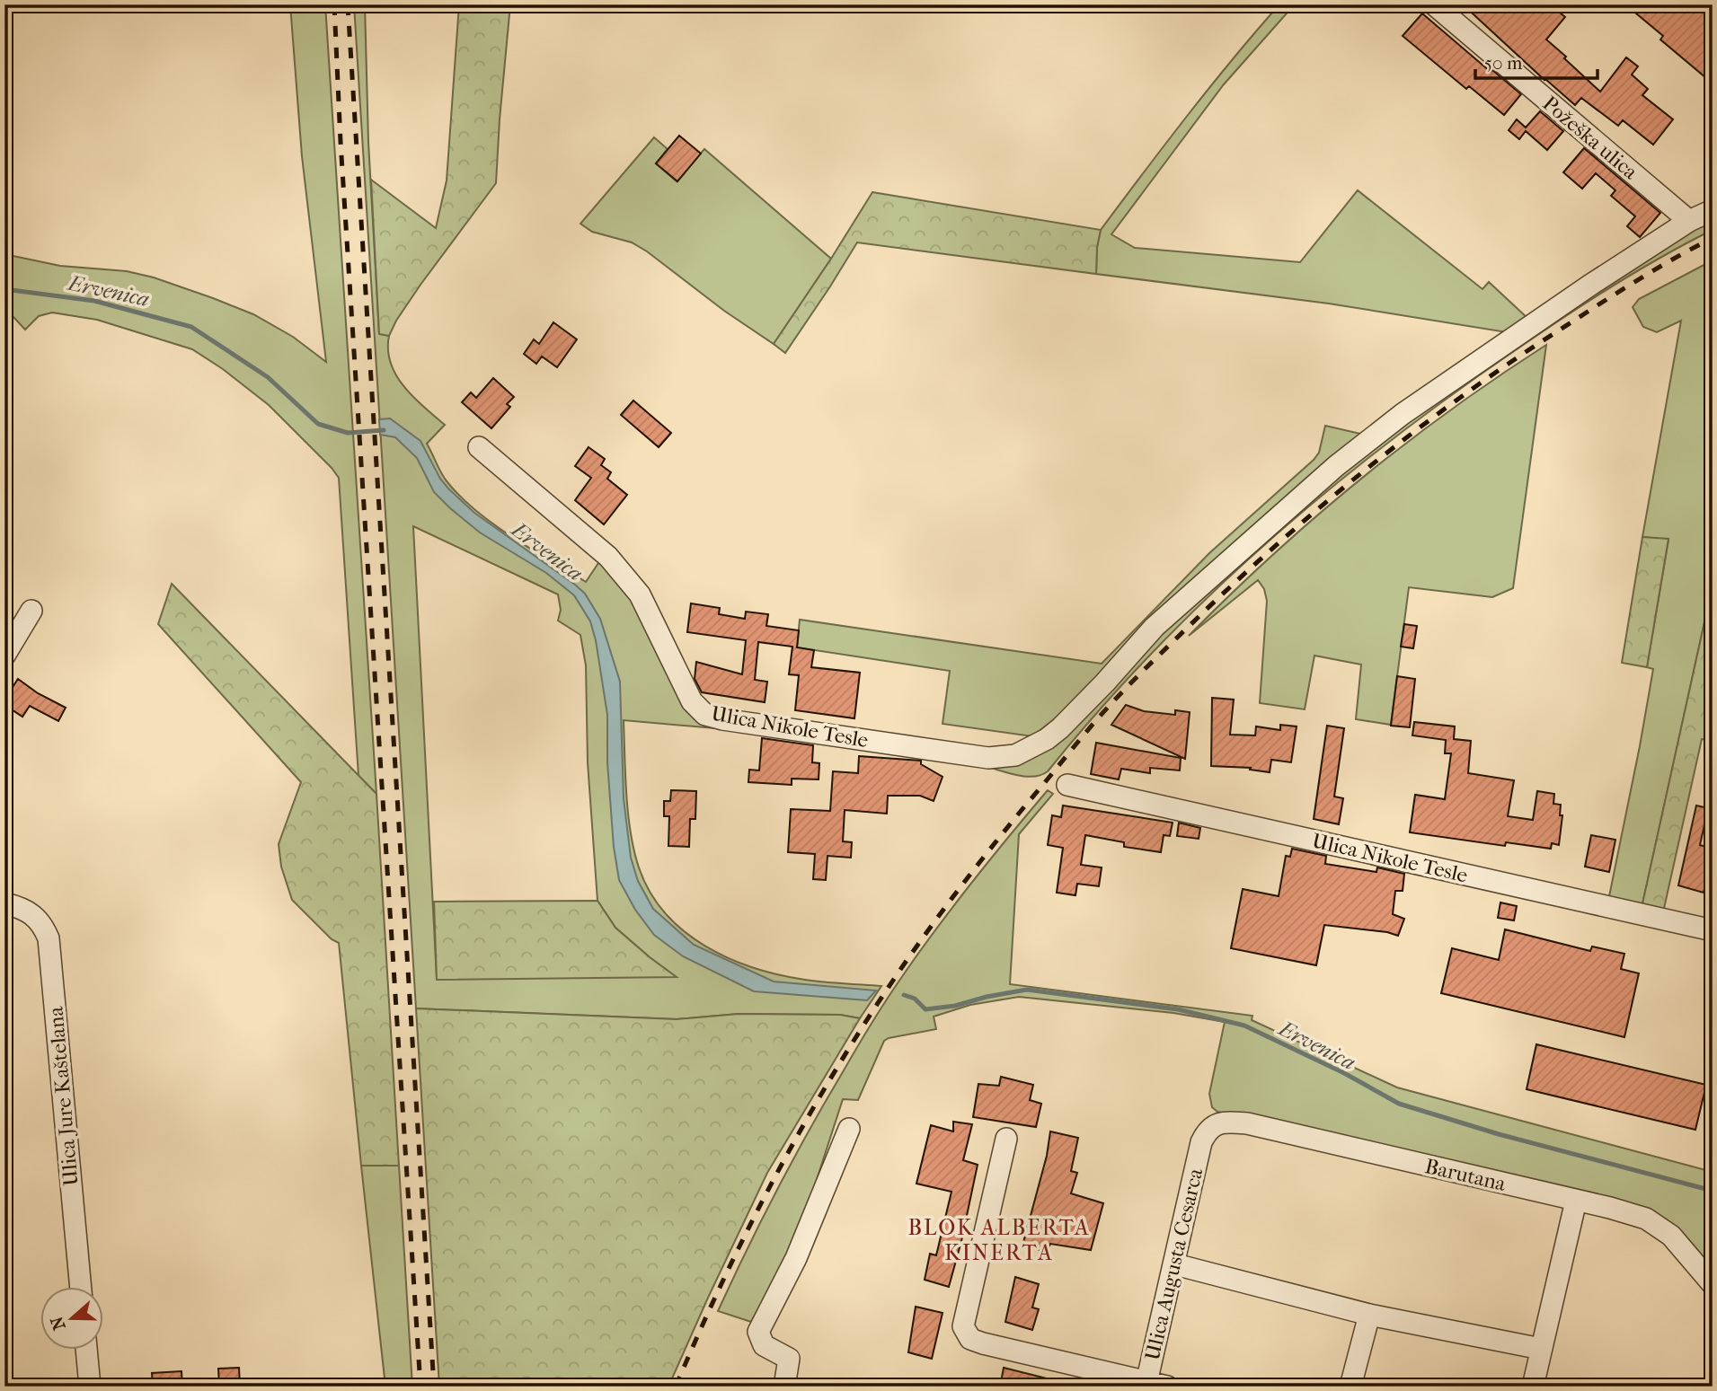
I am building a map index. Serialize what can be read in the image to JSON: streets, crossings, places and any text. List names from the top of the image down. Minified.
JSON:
{"streets":{"street":["Požeška ulica","Ulica Nikole Tesle","Ulica Jure Kaštelana","Barutana","Ulica Augusta Cesarca"]},"crossings":[["Požeška ulica","Ulica Nikole Tesle"],["Barutana","Ulica Augusta Cesarca"]],"districts":["BLOK ALBERTA KINERTA"],"water":["Ervenica"],"scale_bar":"50 m","north":"left"}
